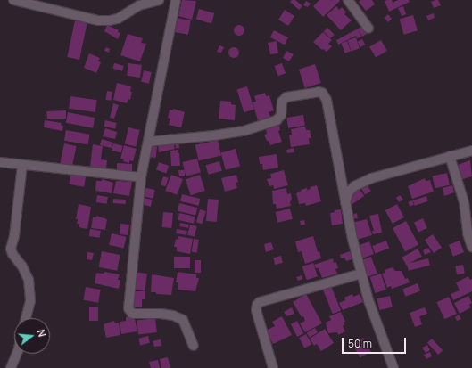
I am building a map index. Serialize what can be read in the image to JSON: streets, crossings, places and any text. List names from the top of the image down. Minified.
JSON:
{"scale_bar":"50 m","north":"right"}
